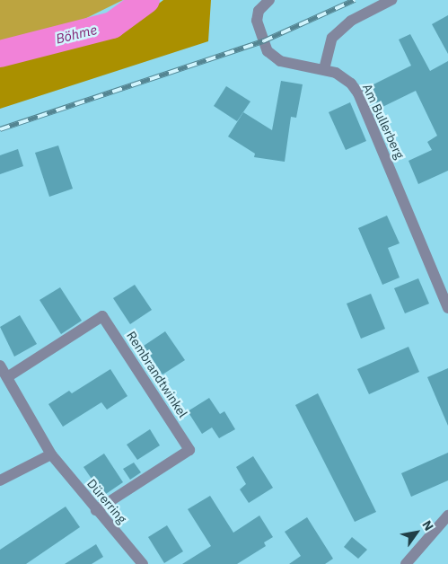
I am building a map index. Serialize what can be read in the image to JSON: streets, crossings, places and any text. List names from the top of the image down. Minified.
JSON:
{"streets":{"street":["Am Bullerberg","Rembrandtwinkel","Dürerring"]},"crossings":[["Rembrandtwinkel","Dürerring"]],"water":["Böhme"],"north":"top right"}
